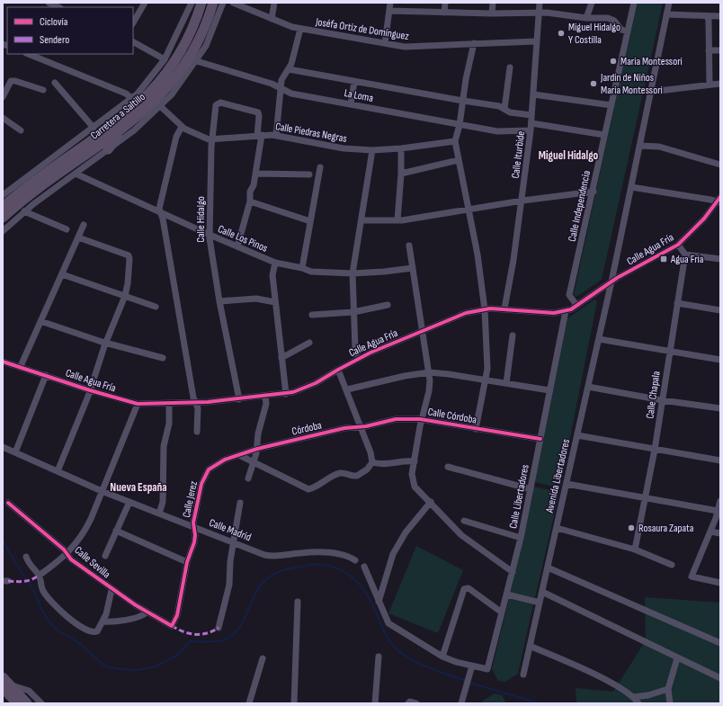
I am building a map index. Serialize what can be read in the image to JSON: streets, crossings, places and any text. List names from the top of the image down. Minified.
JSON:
{"streets":{"main road":["Carretera a Saltillo"],"street":["Joséfa Ortiz de Domínguez","La Loma","Calle Piedras Negras","Calle Iturbide","Calle Independencia","Calle Hidalgo","Calle Los Pinos","Calle Agua Fría","Calle Chapala","Calle Córdoba","Córdoba","Avenida Libertadores","Calle Libertadores","Calle Jerez","Calle Madrid","Calle Sevilla"]},"crossings":[["Joséfa Ortiz de Domínguez","Calle Iturbide"],["La Loma","Carretera a Saltillo"],["La Loma","Calle Iturbide"],["La Loma","Calle Independencia"],["Carretera a Saltillo","Calle Piedras Negras"],["Calle Piedras Negras","Calle Hidalgo"],["Calle Iturbide","Calle Agua Fría"],["Calle Independencia","Calle Agua Fría"],["Calle Hidalgo","Calle Los Pinos"],["Calle Hidalgo","Calle Agua Fría"],["Calle Agua Fría","Avenida Libertadores"],["Calle Agua Fría","Calle Libertadores"],["Calle Córdoba","Córdoba"],["Calle Córdoba","Calle Libertadores"],["Córdoba","Calle Jerez"],["Calle Jerez","Calle Madrid"],["Calle Jerez","Calle Sevilla"]],"districts":["Miguel Hidalgo","Nueva España"],"places":{"other":["Miguel Hidalgo Y Costilla","Maria Montessori","Jardin de Niños Maria Montessori","Rosaura Zapata"],"transit":["Agua Fría"]},"legend":["Ciclovía","Sendero"]}
